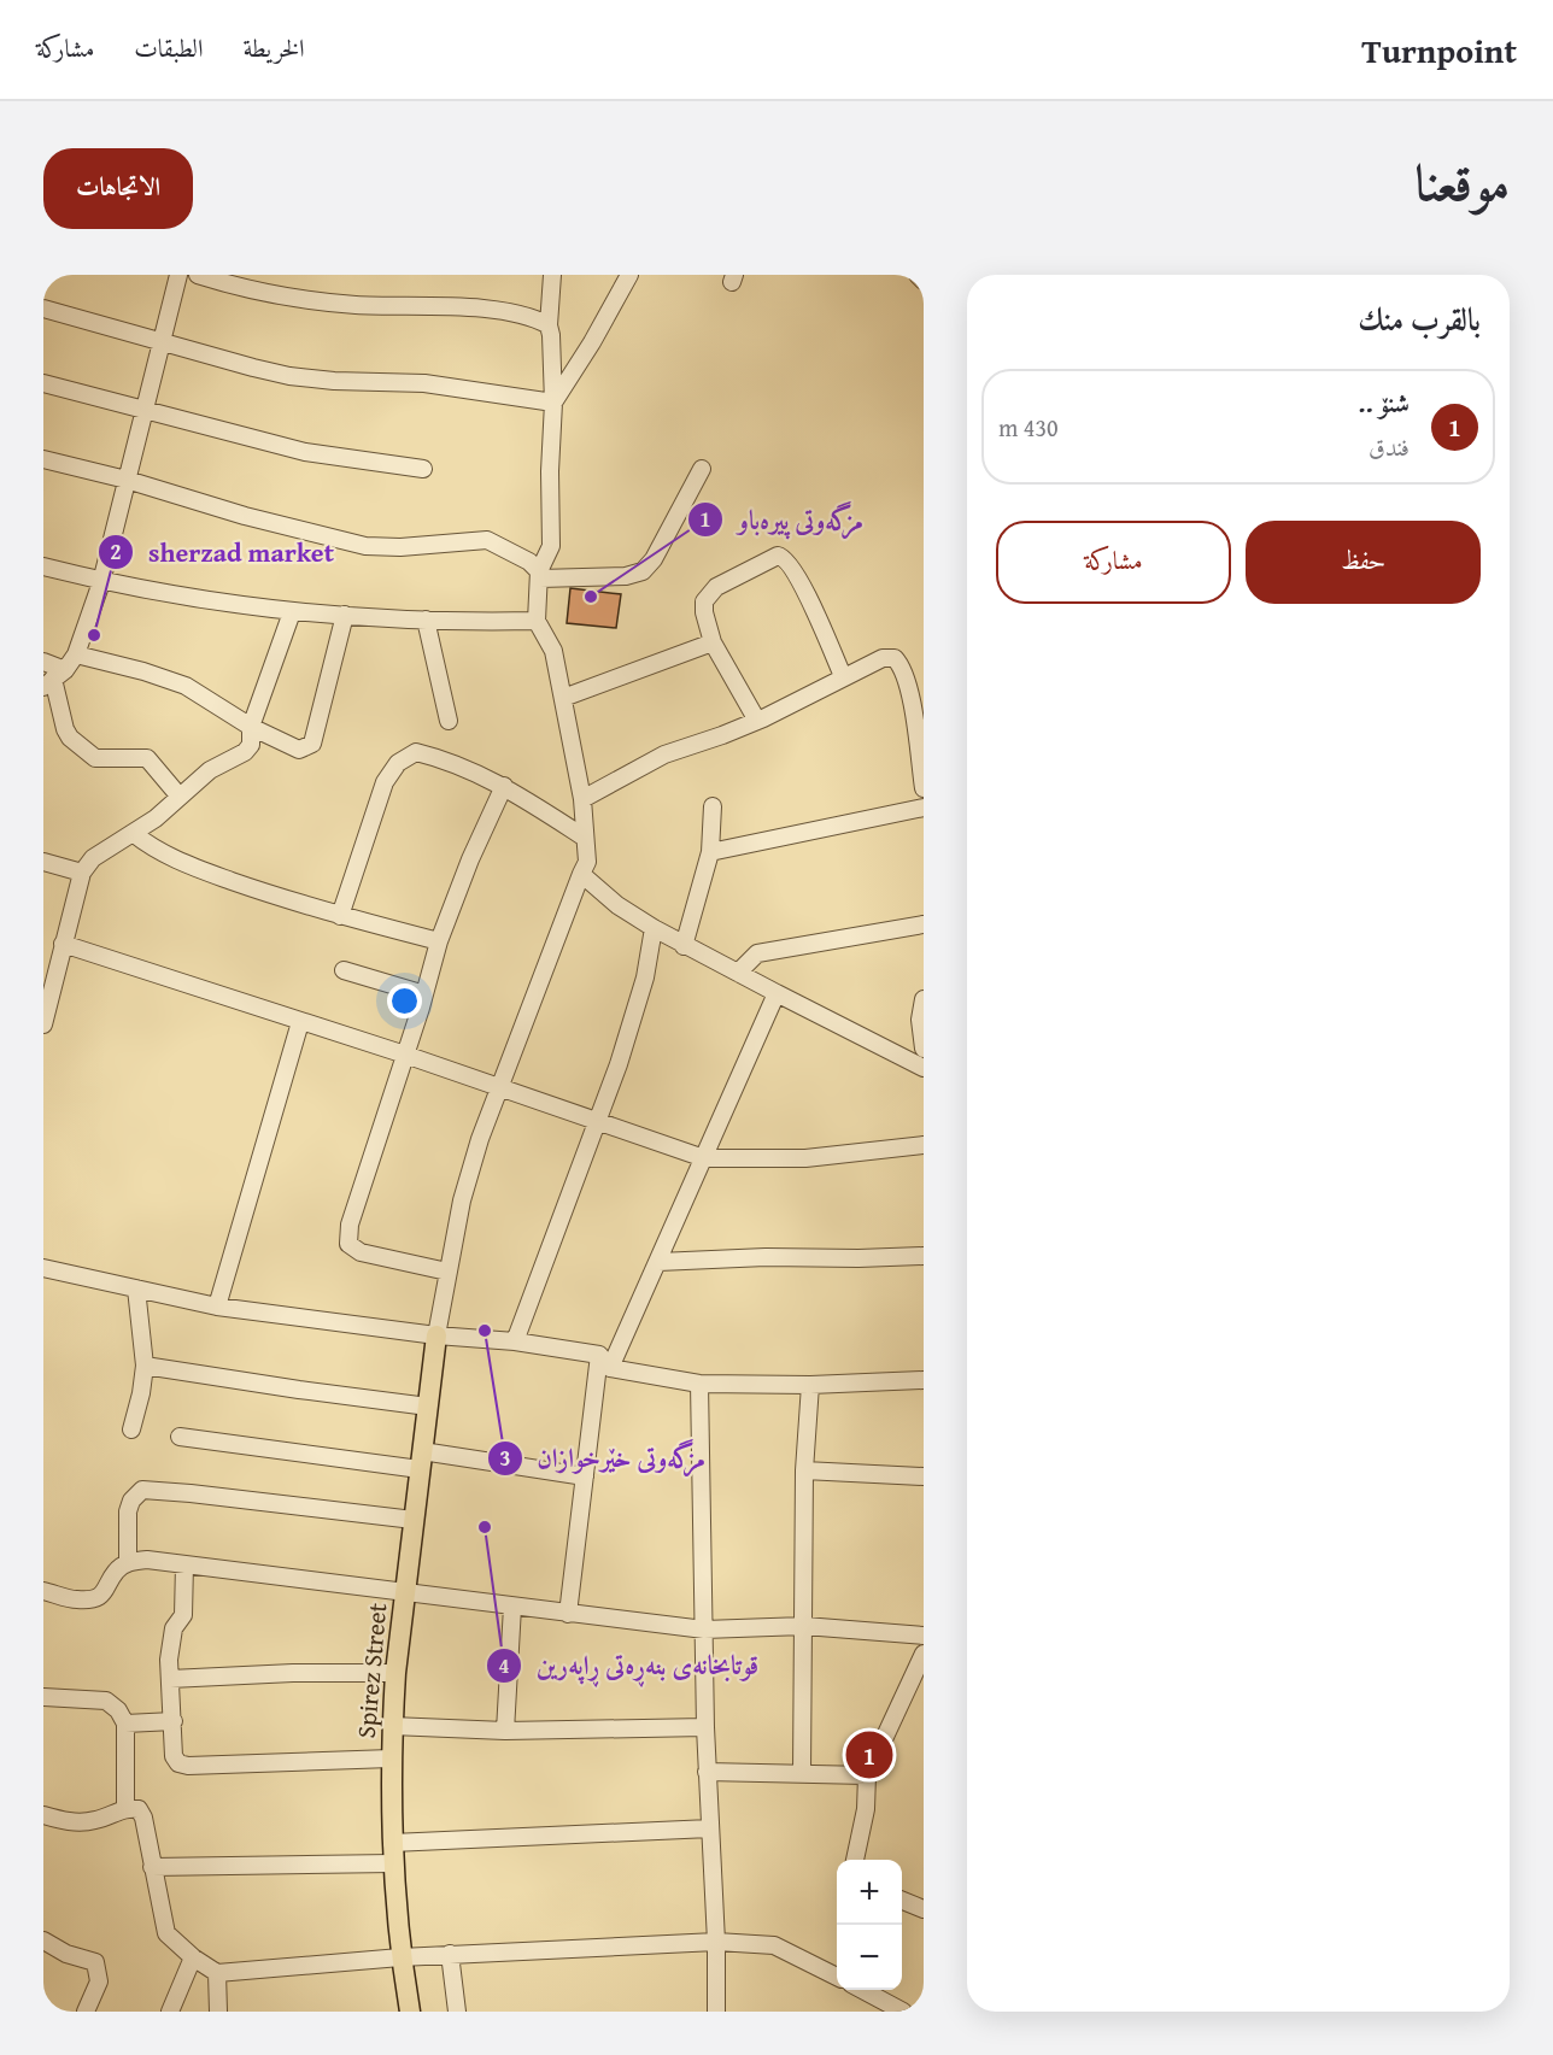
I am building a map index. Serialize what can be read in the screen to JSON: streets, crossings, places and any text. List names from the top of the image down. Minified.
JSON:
{"streets":{"main road":["Spirez Street"]},"places":["مزگەوتی پیرەباو","sherzad market","مزگەوتی خێرخوازان","قوتابخانەی بنەڕەتی ڕاپەرین"],"page":{"header":"Turnpoint","nav":["الخريطة","الطبقات","مشاركة"],"title":"موقعنا","buttons":["الاتجاهات",["حفظ","مشاركة"]],"heading":"بالقرب منك","list":[{"mark":"1","name":"شنۆ ..","note":"فندق","value":"430 m"}],"pins":"1","map_buttons":["+","−"]}}
